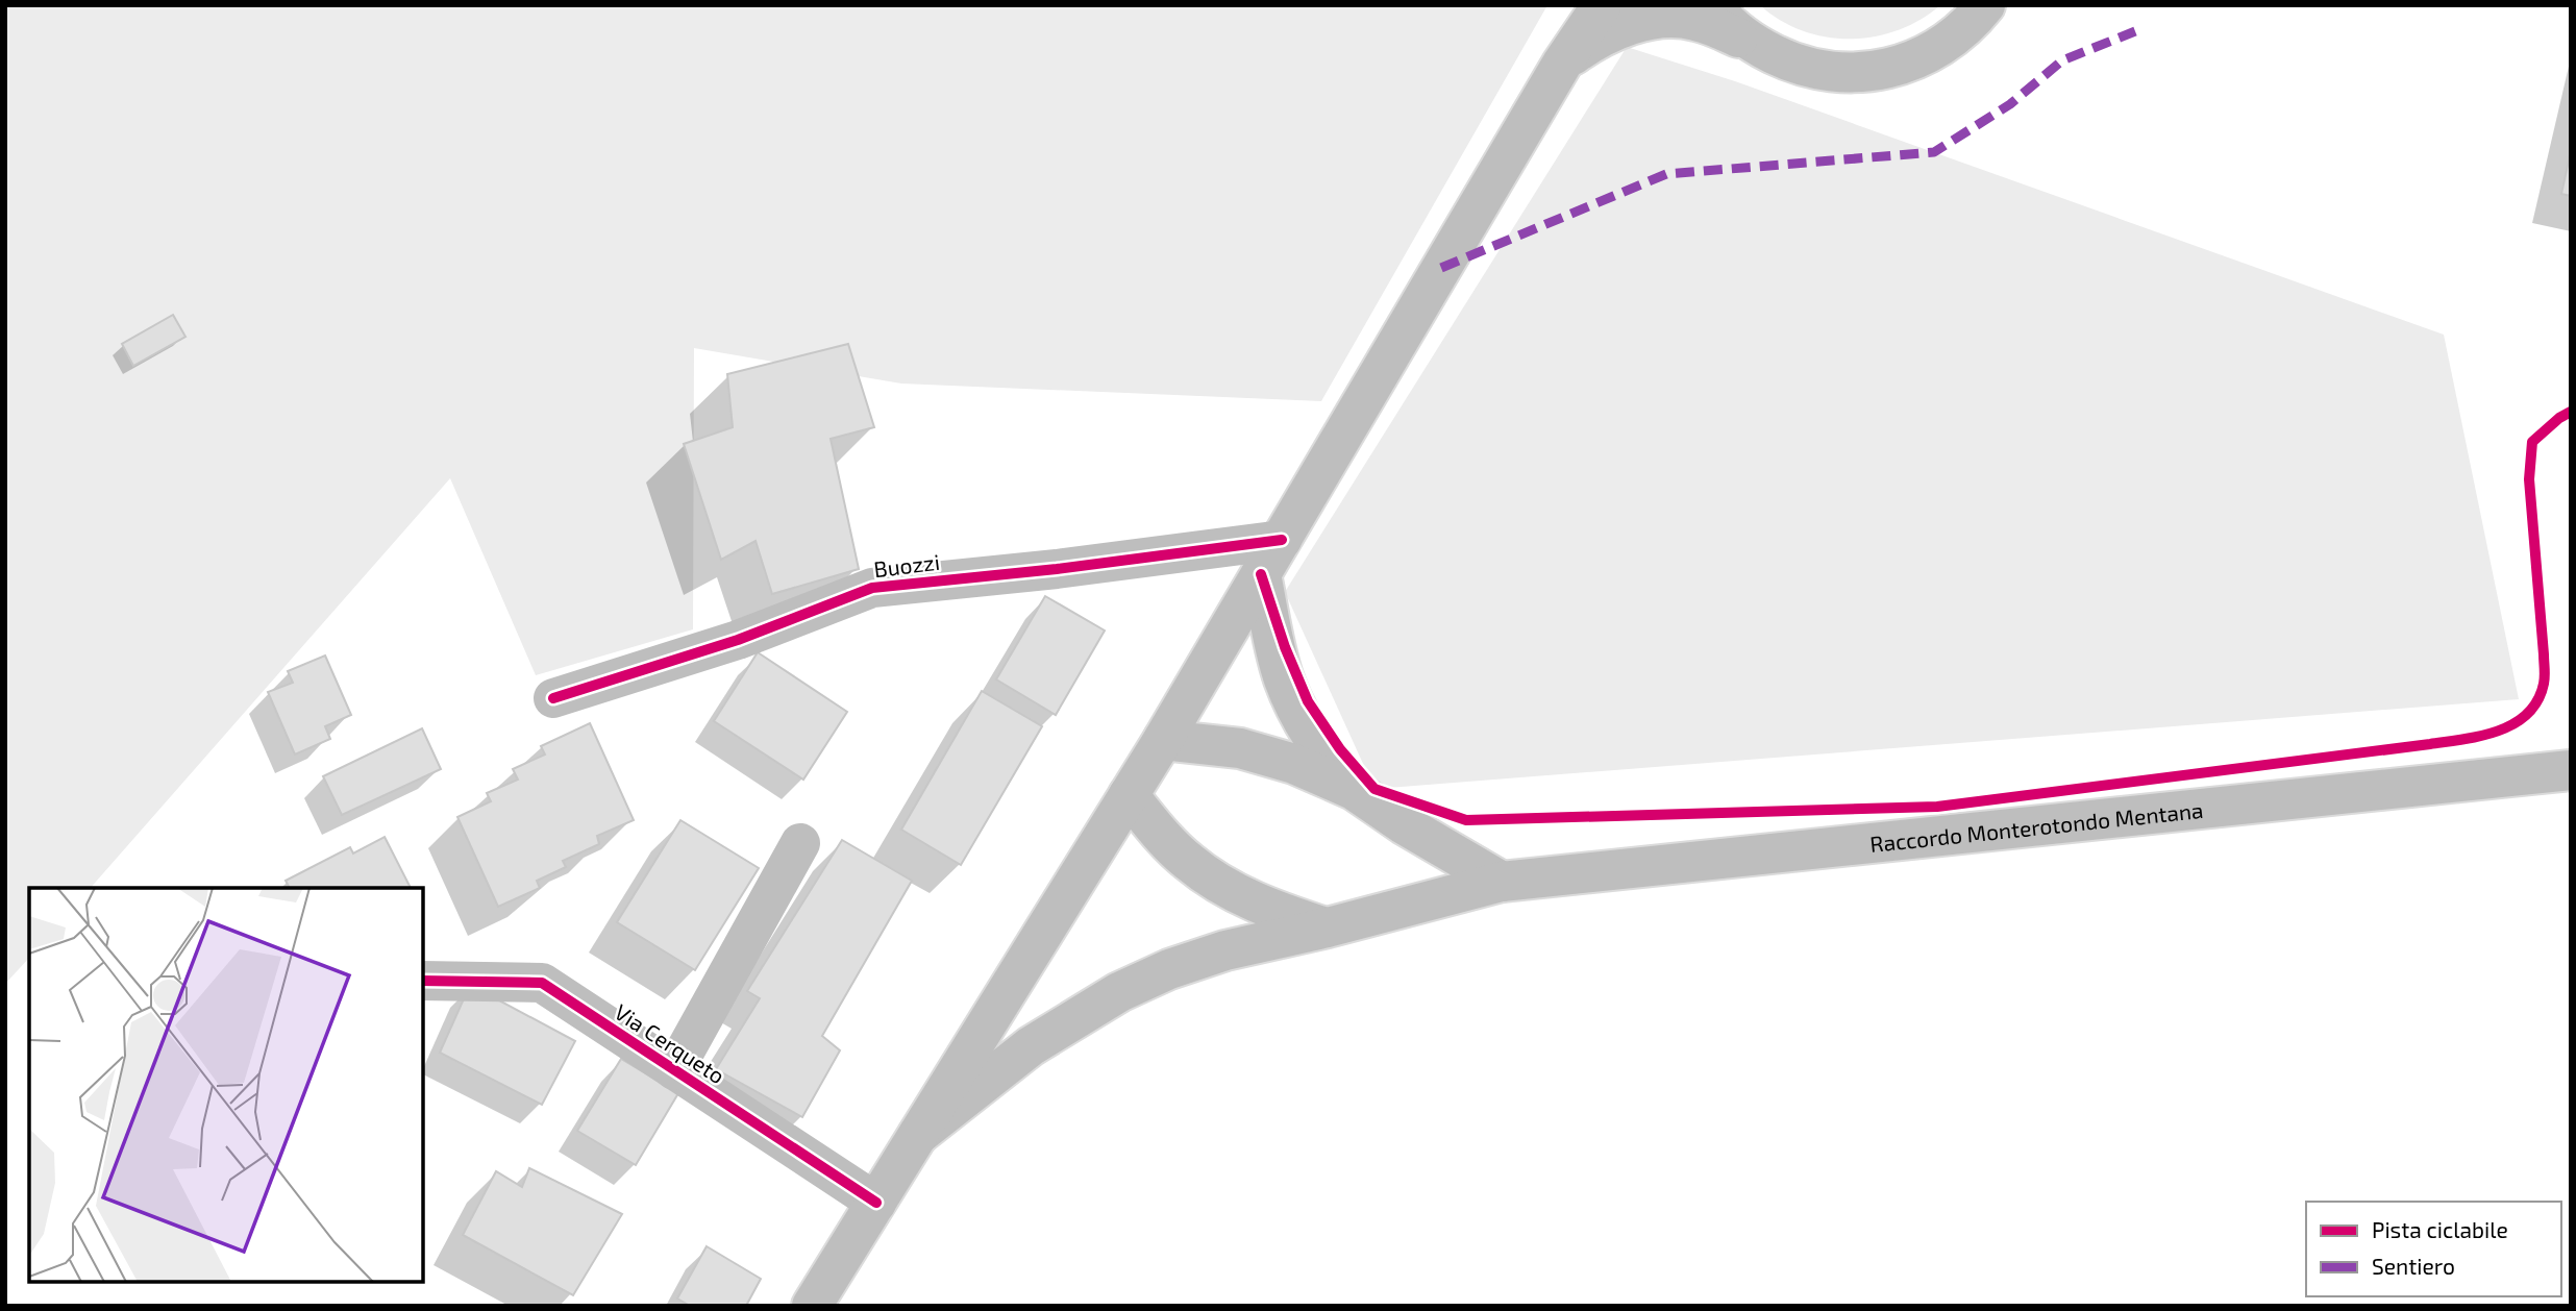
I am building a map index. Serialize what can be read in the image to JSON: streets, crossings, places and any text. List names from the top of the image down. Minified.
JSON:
{"streets":{"main road":["Buozzi","Raccordo Monterotondo Mentana","Via Cerqueto"]},"legend":["Pista ciclabile","Sentiero"]}
